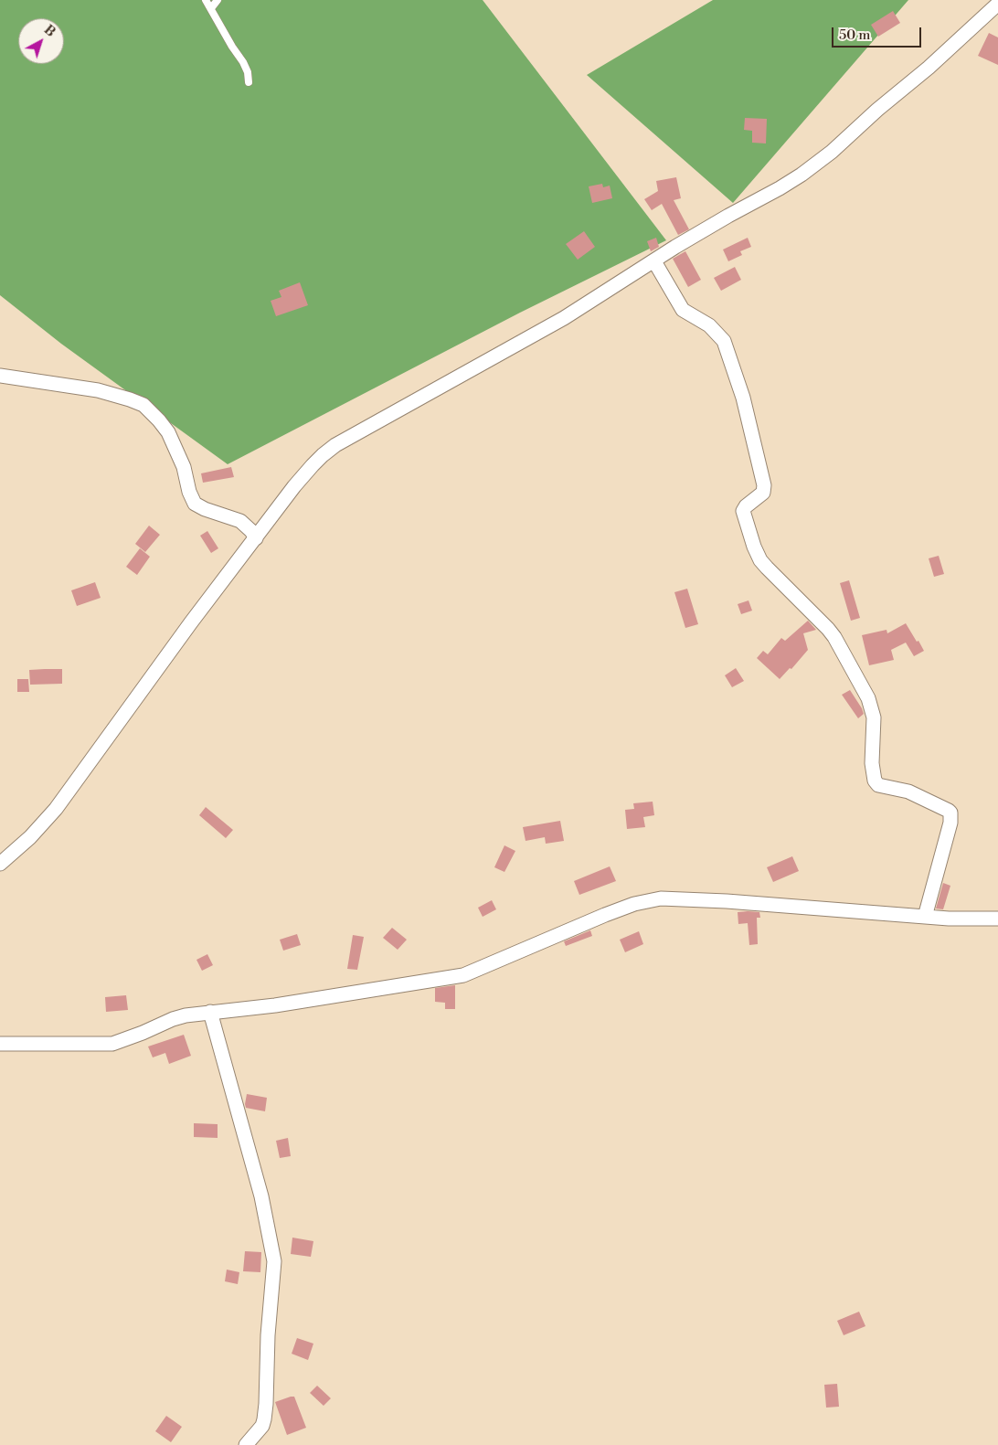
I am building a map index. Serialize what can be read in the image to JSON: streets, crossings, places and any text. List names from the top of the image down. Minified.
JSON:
{"scale_bar":"50 m","north":"top right"}
